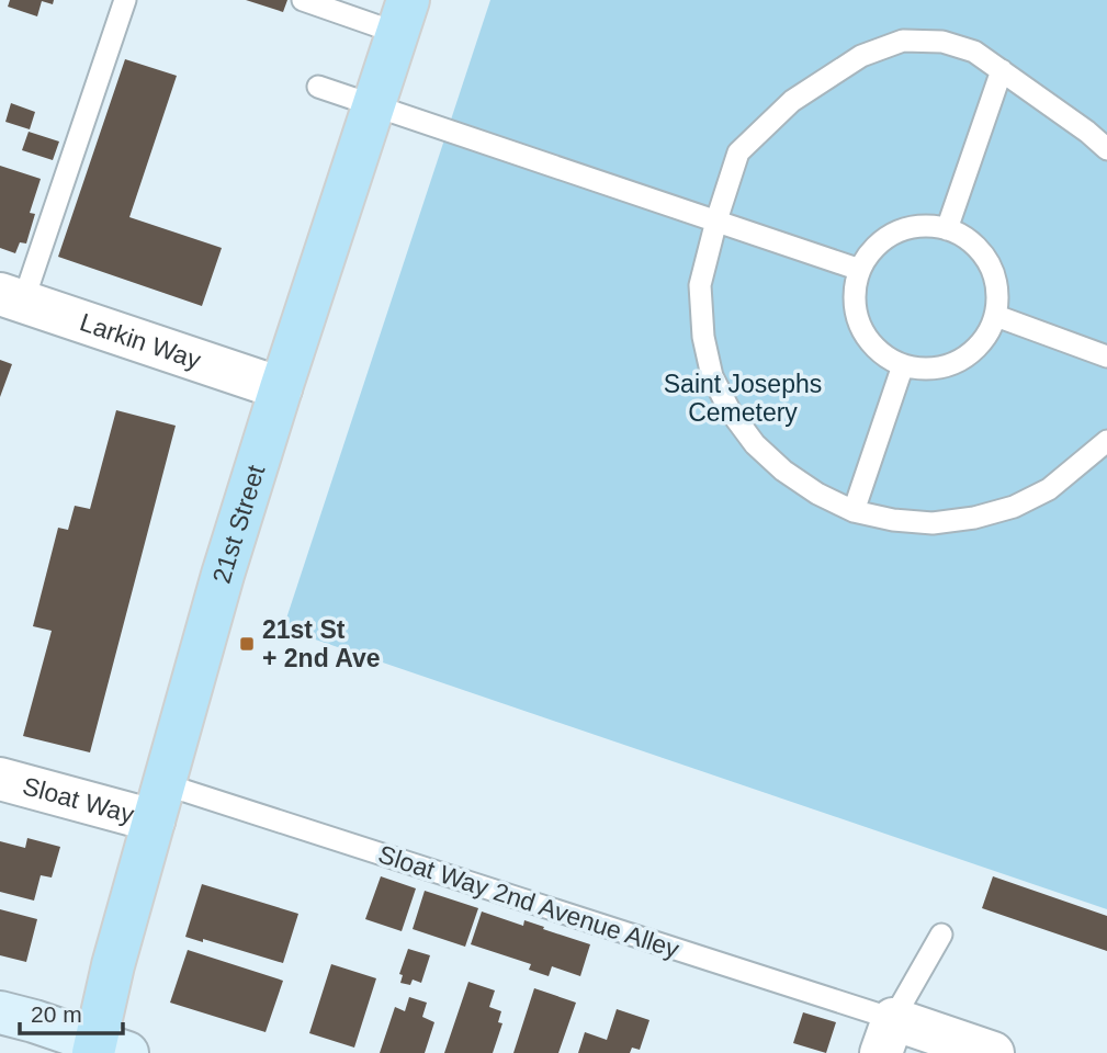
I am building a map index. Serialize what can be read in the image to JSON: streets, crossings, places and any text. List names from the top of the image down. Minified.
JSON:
{"streets":{"main road":["21st Street"],"street":["Larkin Way","Sloat Way"],"lane":["Sloat Way 2nd Avenue Alley"]},"crossings":[["Larkin Way","21st Street"],["21st Street","Sloat Way"],["21st Street","Sloat Way 2nd Avenue Alley"],["Sloat Way","Sloat Way 2nd Avenue Alley"]],"parks":["Saint Josephs Cemetery"],"places":{"transit":["21st St + 2nd Ave"]},"scale_bar":"20 m"}
